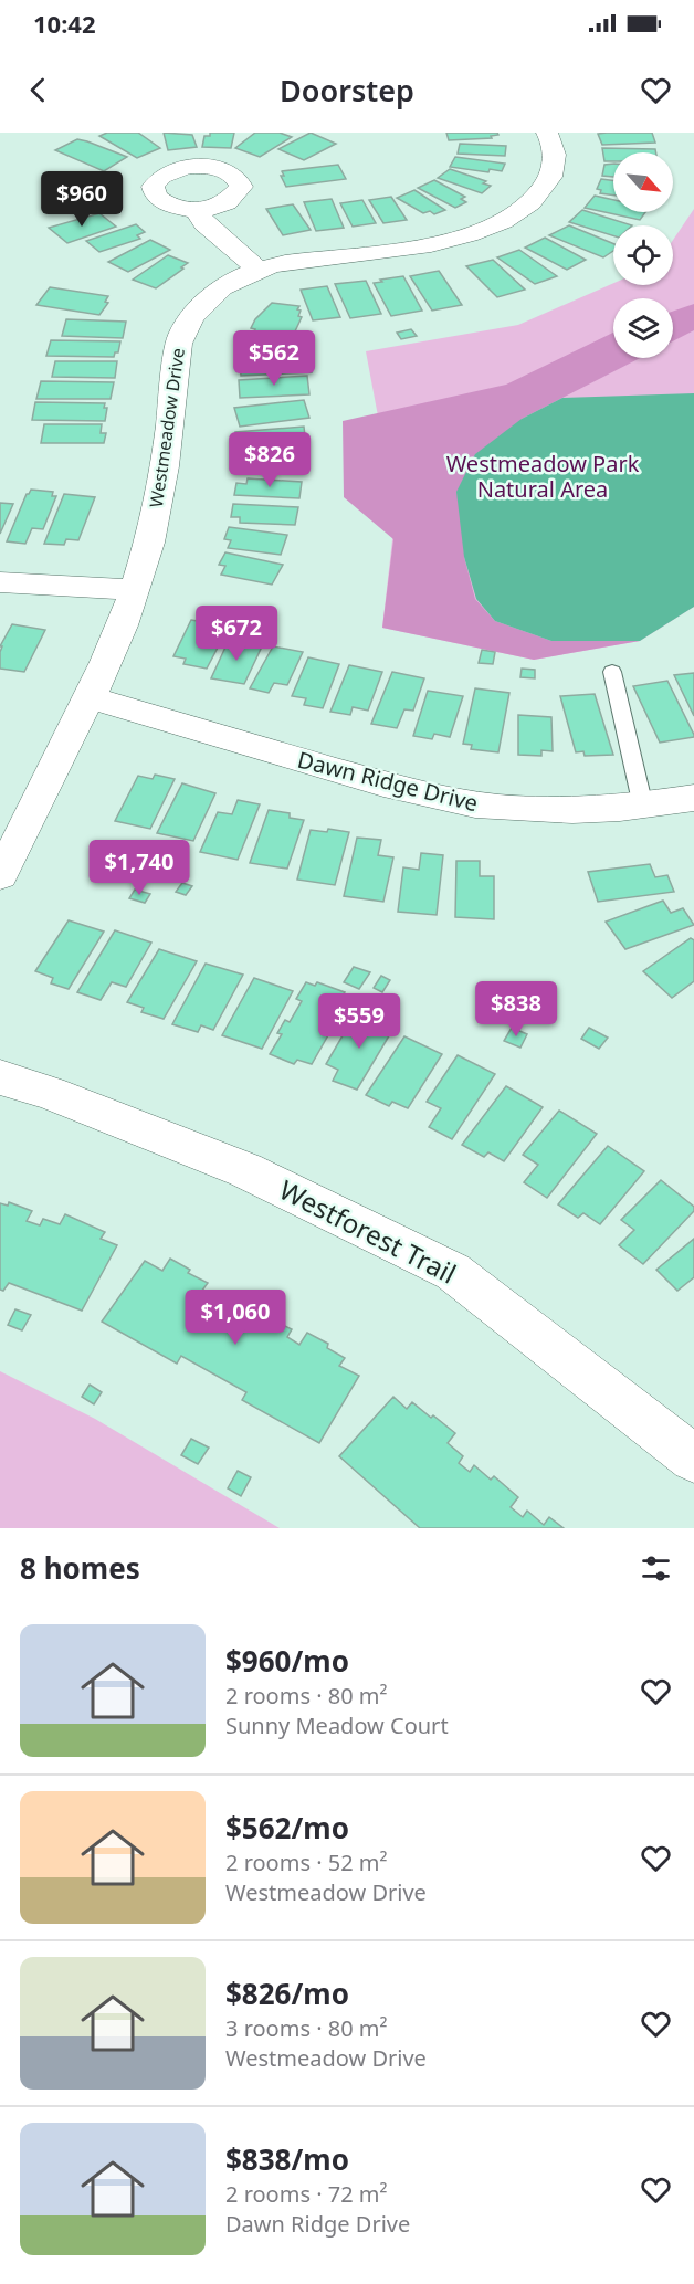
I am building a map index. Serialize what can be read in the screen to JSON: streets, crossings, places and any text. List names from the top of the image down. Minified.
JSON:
{"streets":{"street":["Westmeadow Drive","Dawn Ridge Drive","Westforest Trail"]},"crossings":[["Westmeadow Drive","Dawn Ridge Drive"]],"parks":["Westmeadow Park Natural Area"],"north":"bottom right","page":{"status":"10:42","header":"Doorstep","price":["$960","$562","$826","$672","$1,740","$838","$559","$1,060"],"heading":"8 homes","list":[{"name":"$960/mo","note":"2 rooms · 80 m² · Sunny Meadow Court"},{"name":"$562/mo","note":"2 rooms · 52 m² · Westmeadow Drive"},{"name":"$826/mo","note":"3 rooms · 80 m² · Westmeadow Drive"},{"name":"$838/mo","note":"2 rooms · 72 m² · Dawn Ridge Drive"}]}}
